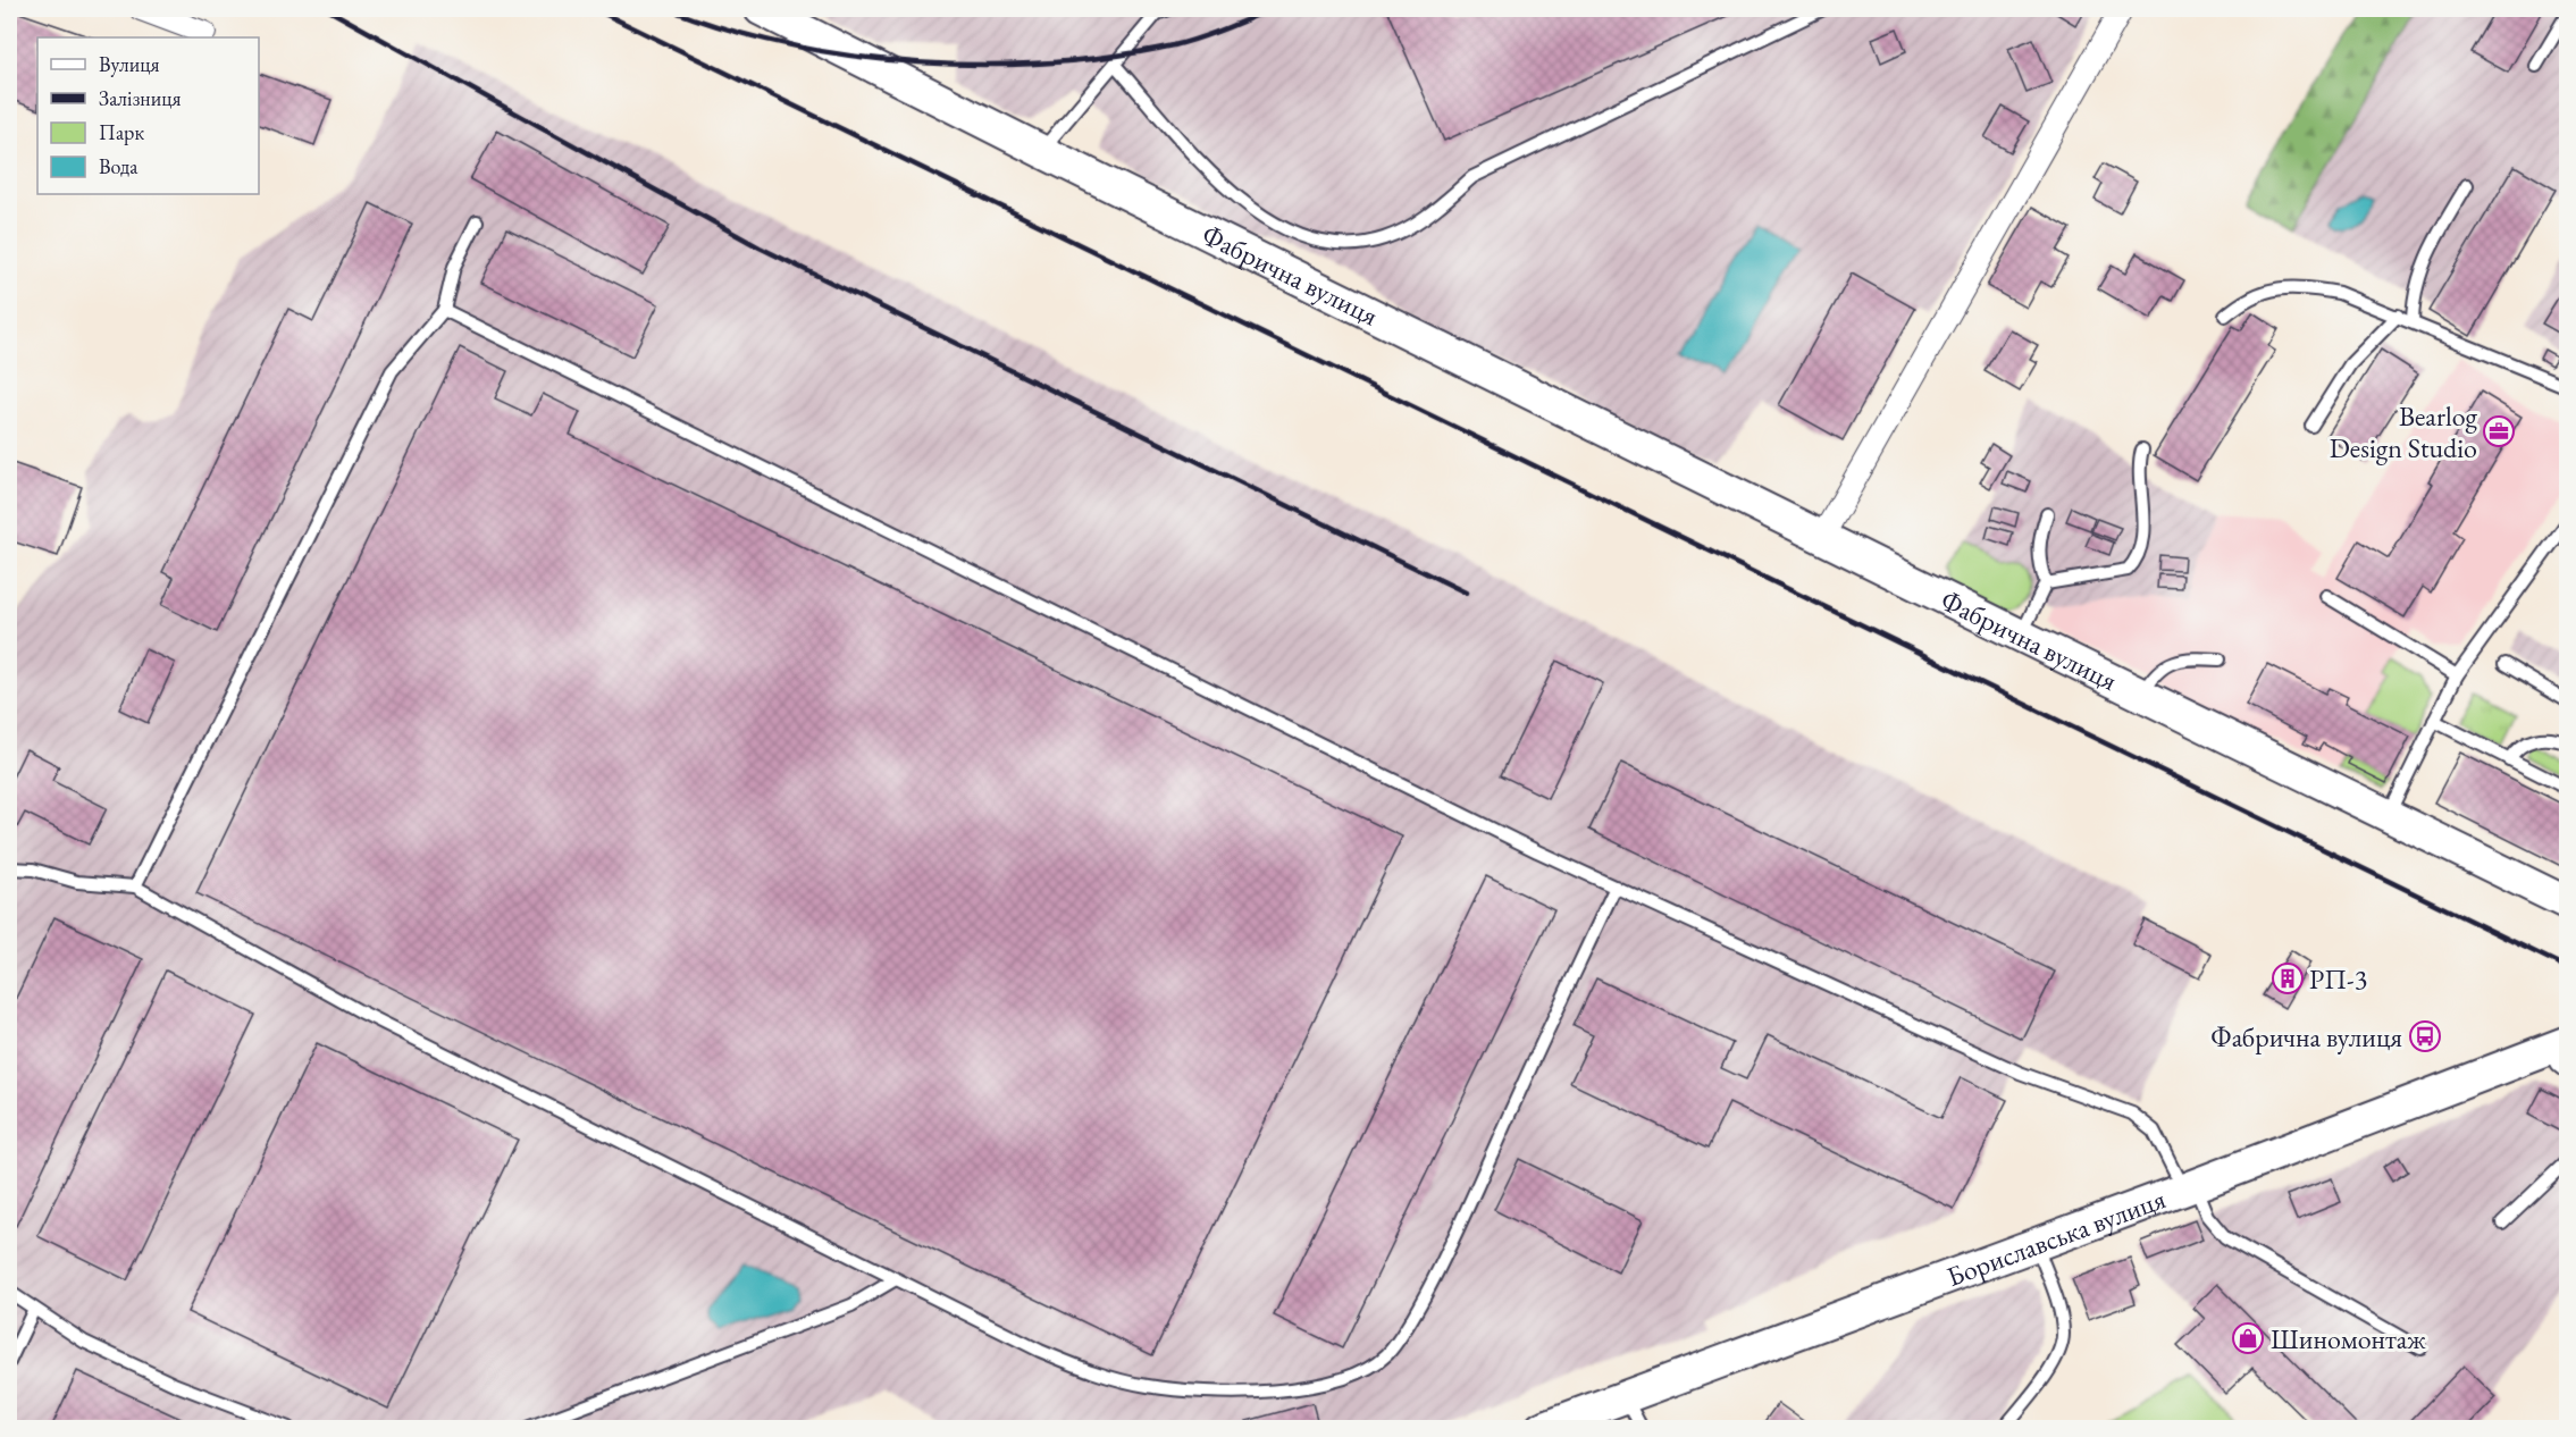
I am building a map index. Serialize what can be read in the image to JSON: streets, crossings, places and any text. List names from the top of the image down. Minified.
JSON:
{"streets":{"street":["Фабрична вулиця","Бориславська вулиця"]},"places":{"office":["Bearlog Design Studio"],"building":["РП-3"],"bus stop":["Фабрична вулиця"],"shop":["Шиномонтаж"]},"legend":["Вулиця","Залізниця","Парк","Вода"]}
